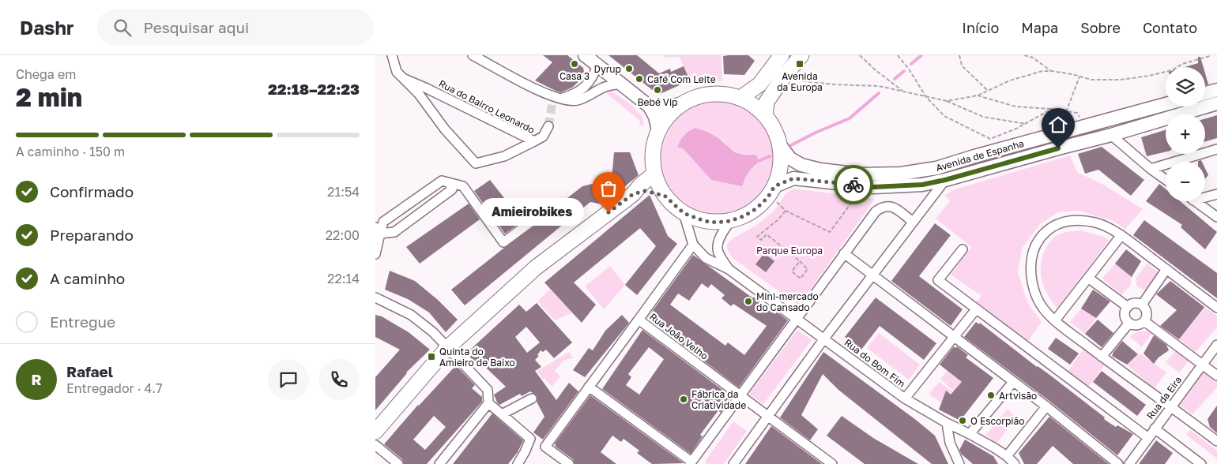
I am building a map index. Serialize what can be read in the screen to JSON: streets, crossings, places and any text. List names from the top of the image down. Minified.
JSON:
{"streets":{"main road":["Avenida de Espanha"],"street":["Rua do Bairro Leonardo","Rua João Velho","Rua do Bom Fim","Rua da Eira"]},"crossings":[["Avenida de Espanha","Rua do Bom Fim"]],"parks":["Parque Europa"],"places":{"other":["Casa 3","Dyrup","Café Com Leite","Bebé Vip","Amieirobikes","Mini-mercado do Cansado","Artvisão","Fábrica da Criatividade","O Escorpião"],"transit":["Avenida da Europa","Quinta do Amieiro de Baixo"]},"page":{"header":"Dashr","search":"Pesquisar aqui","nav":["Início","Mapa","Sobre","Contato"],"heading":["2 min","Chega em","22:18–22:23"],"panel":["Rafael","Entregador · 4.7"],"map_buttons":["+","−"],"bar":"A caminho · 150 m","list":[["Confirmado","21:54"],["Preparando","22:00"],["A caminho","22:14"],"Entregue"],"bubble":"Amieirobikes","round":"R"}}
